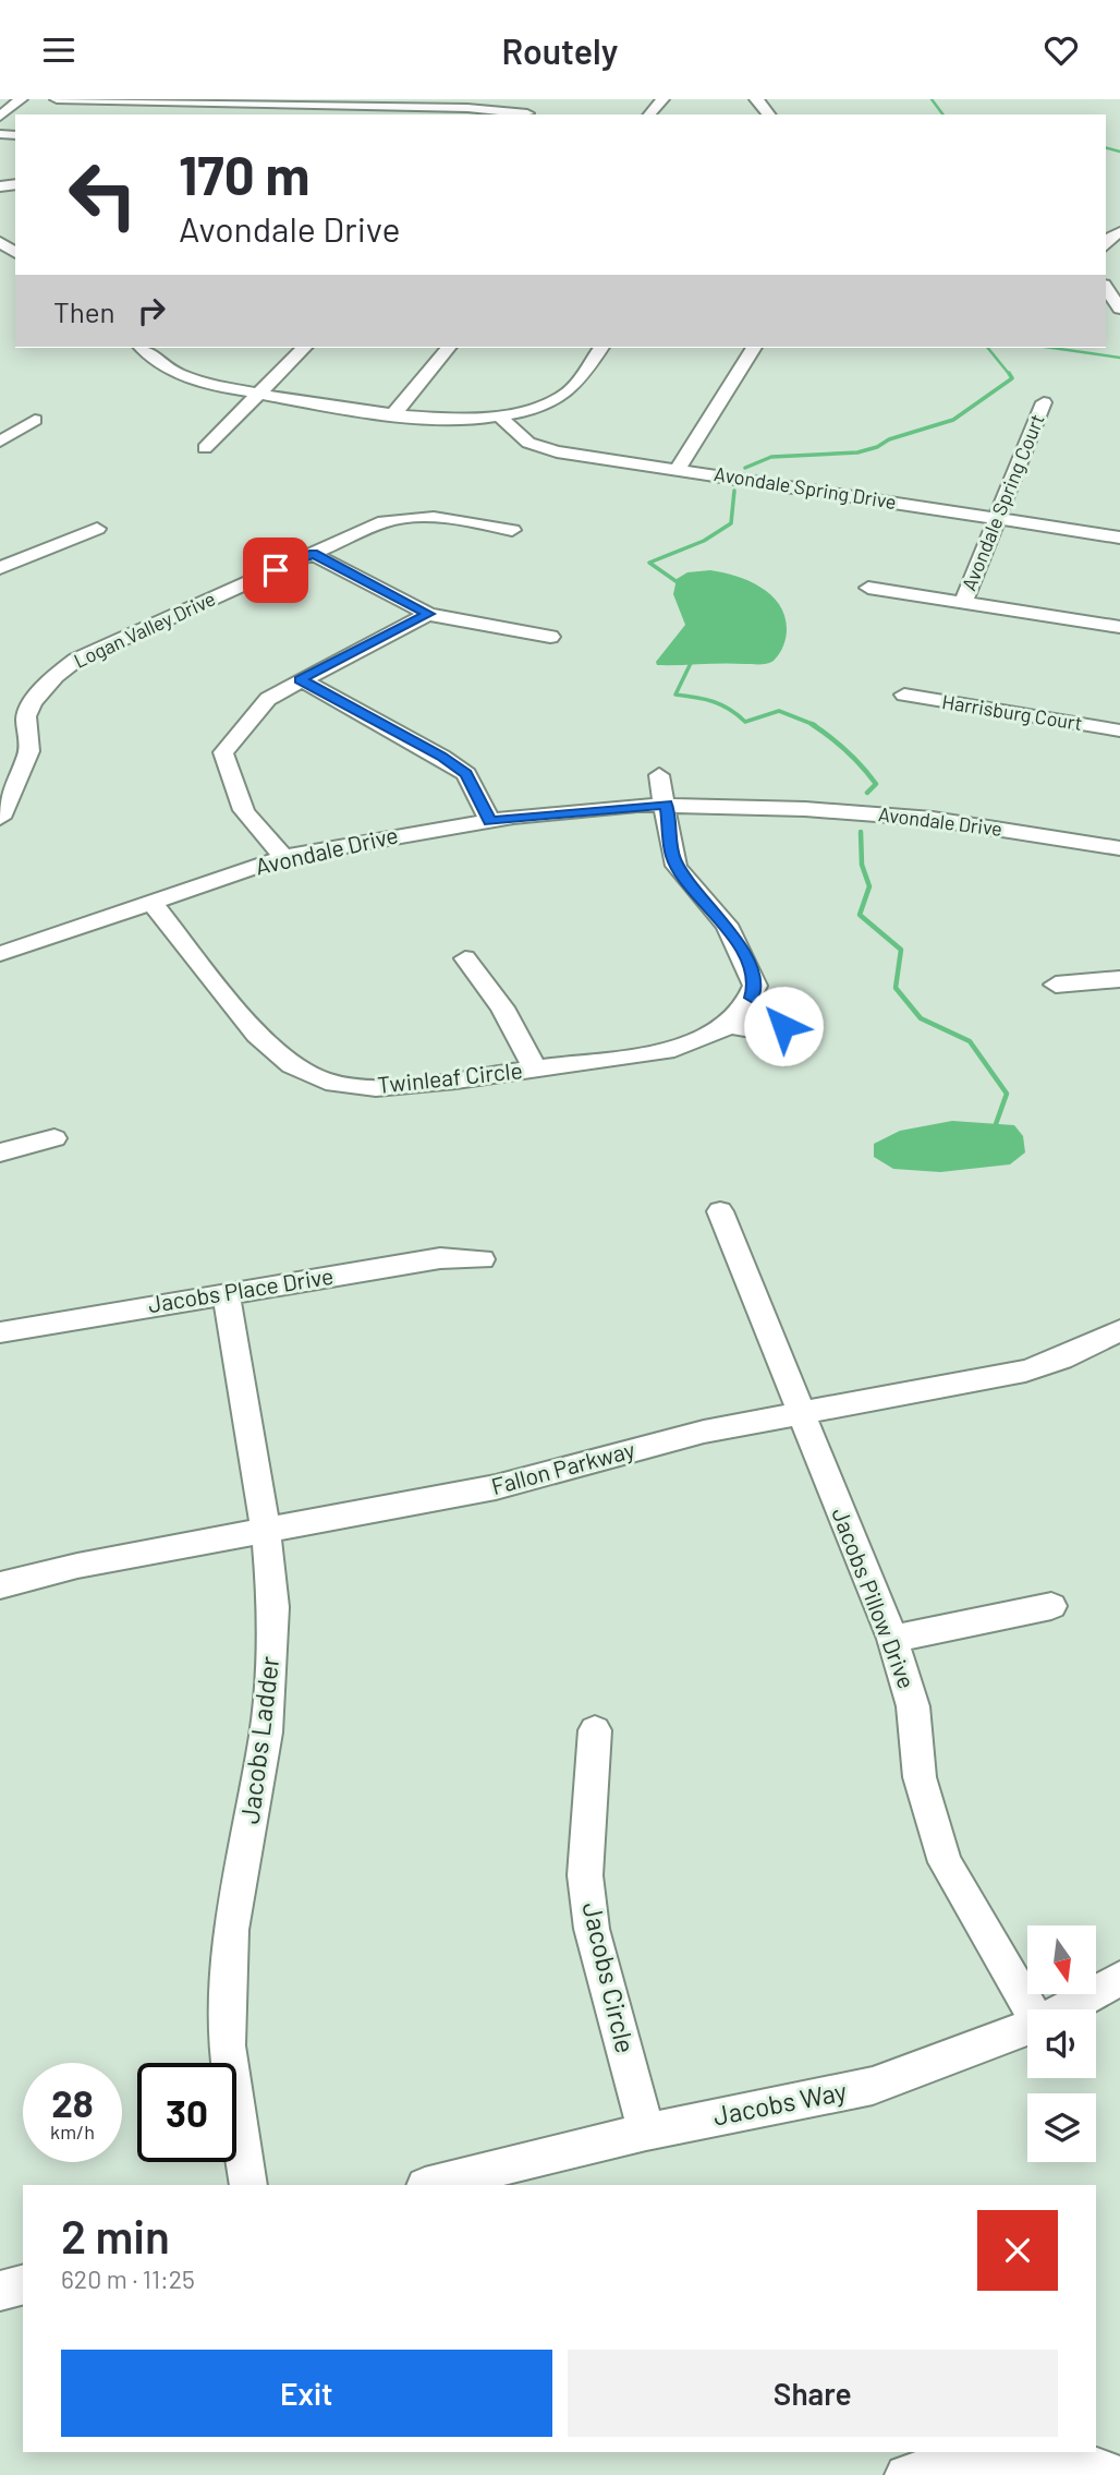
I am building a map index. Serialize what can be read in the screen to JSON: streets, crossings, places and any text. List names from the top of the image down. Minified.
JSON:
{"streets":{"street":["Avondale Spring Drive","Avondale Spring Court","Logan Valley Drive","Harrisburg Court","Avondale Drive","Twinleaf Circle","Jacobs Place Drive","Fallon Parkway","Jacobs Pillow Drive","Jacobs Ladder","Jacobs Circle","Jacobs Way"]},"crossings":[["Avondale Spring Drive","Avondale Spring Court"],["Avondale Drive","Twinleaf Circle"],["Jacobs Place Drive","Jacobs Ladder"],["Fallon Parkway","Jacobs Pillow Drive"],["Fallon Parkway","Jacobs Ladder"],["Jacobs Circle","Jacobs Way"]],"north":"bottom","page":{"header":"Routely","turn":["170 m","Avondale Drive"],"then":"Then","speed":"28 km/h","limit":"30","heading":["2 min","620 m · 11:25"],"buttons":["Exit","Share"]}}
